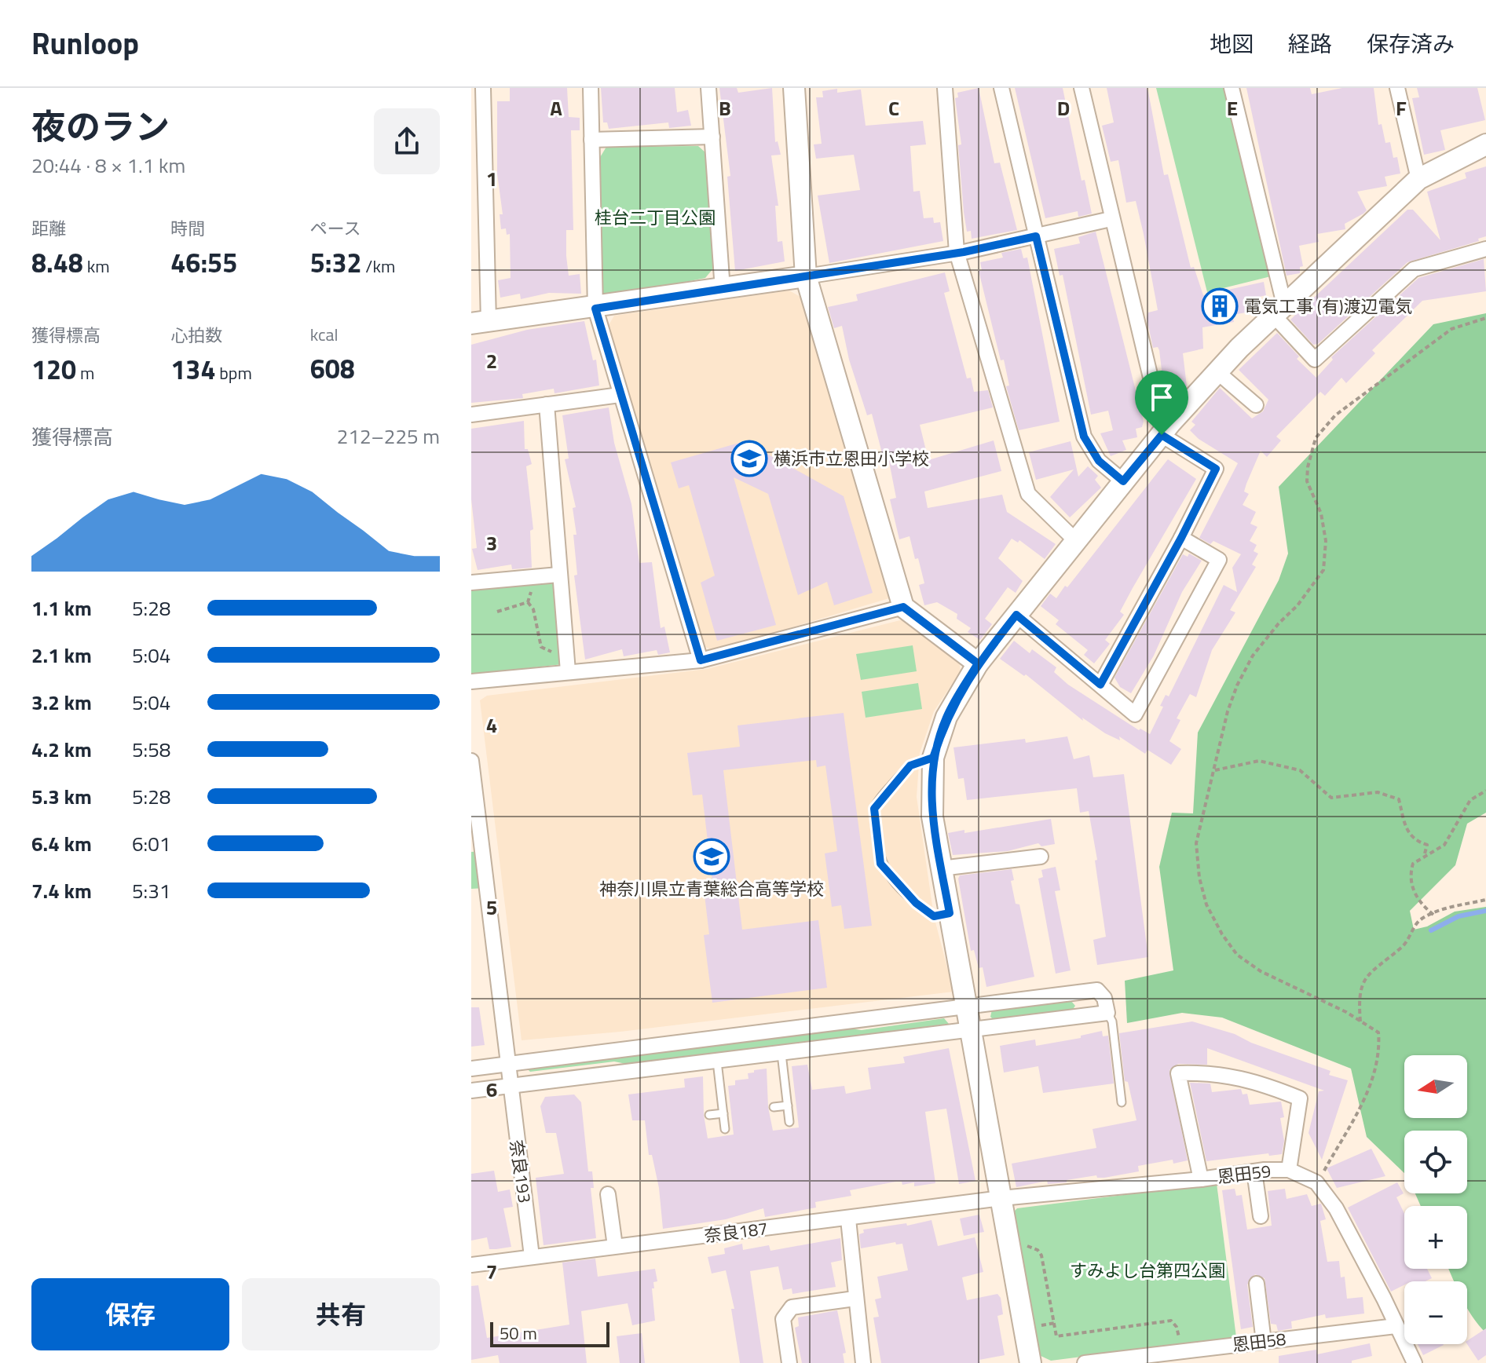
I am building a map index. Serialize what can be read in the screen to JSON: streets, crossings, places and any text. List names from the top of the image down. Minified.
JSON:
{"streets":{"street":["奈良193","恩田59","奈良187","恩田58"]},"crossings":[["奈良193","奈良187"],["恩田59","奈良187"],["恩田59","恩田58"]],"parks":["桂台二丁目公園","すみよし台第四公園"],"places":{"building":["電気工事 (有)渡辺電気"],"school or university":["横浜市立恩田小学校","神奈川県立青葉総合高等学校"]},"scale_bar":"50 m","north":"left","page":{"header":"Runloop","nav":["地図","経路","保存済み"],"heading":["夜のラン","20:44 · 8 × 1.1 km"],"stats":[["距離","8.48 km"],["時間","46:55"],["ペース","5:32 /km"],["獲得標高","120 m"],["心拍数","134 bpm"],["kcal","608"]],"chart":["獲得標高","212–225 m"],"list":[{"name":"1.1 km","note":"5:28"},{"name":"2.1 km","note":"5:04"},{"name":"3.2 km","note":"5:04"},{"name":"4.2 km","note":"5:58"},{"name":"5.3 km","note":"5:28"},{"name":"6.4 km","note":"6:01"},{"name":"7.4 km","note":"5:31"}],"map_buttons":["+","−"],"buttons":["保存","共有"],"scale":"50 m"},"grid":{"columns":["A","B","C","D","E","F"],"rows":["1","2","3","4","5","6","7"]}}
